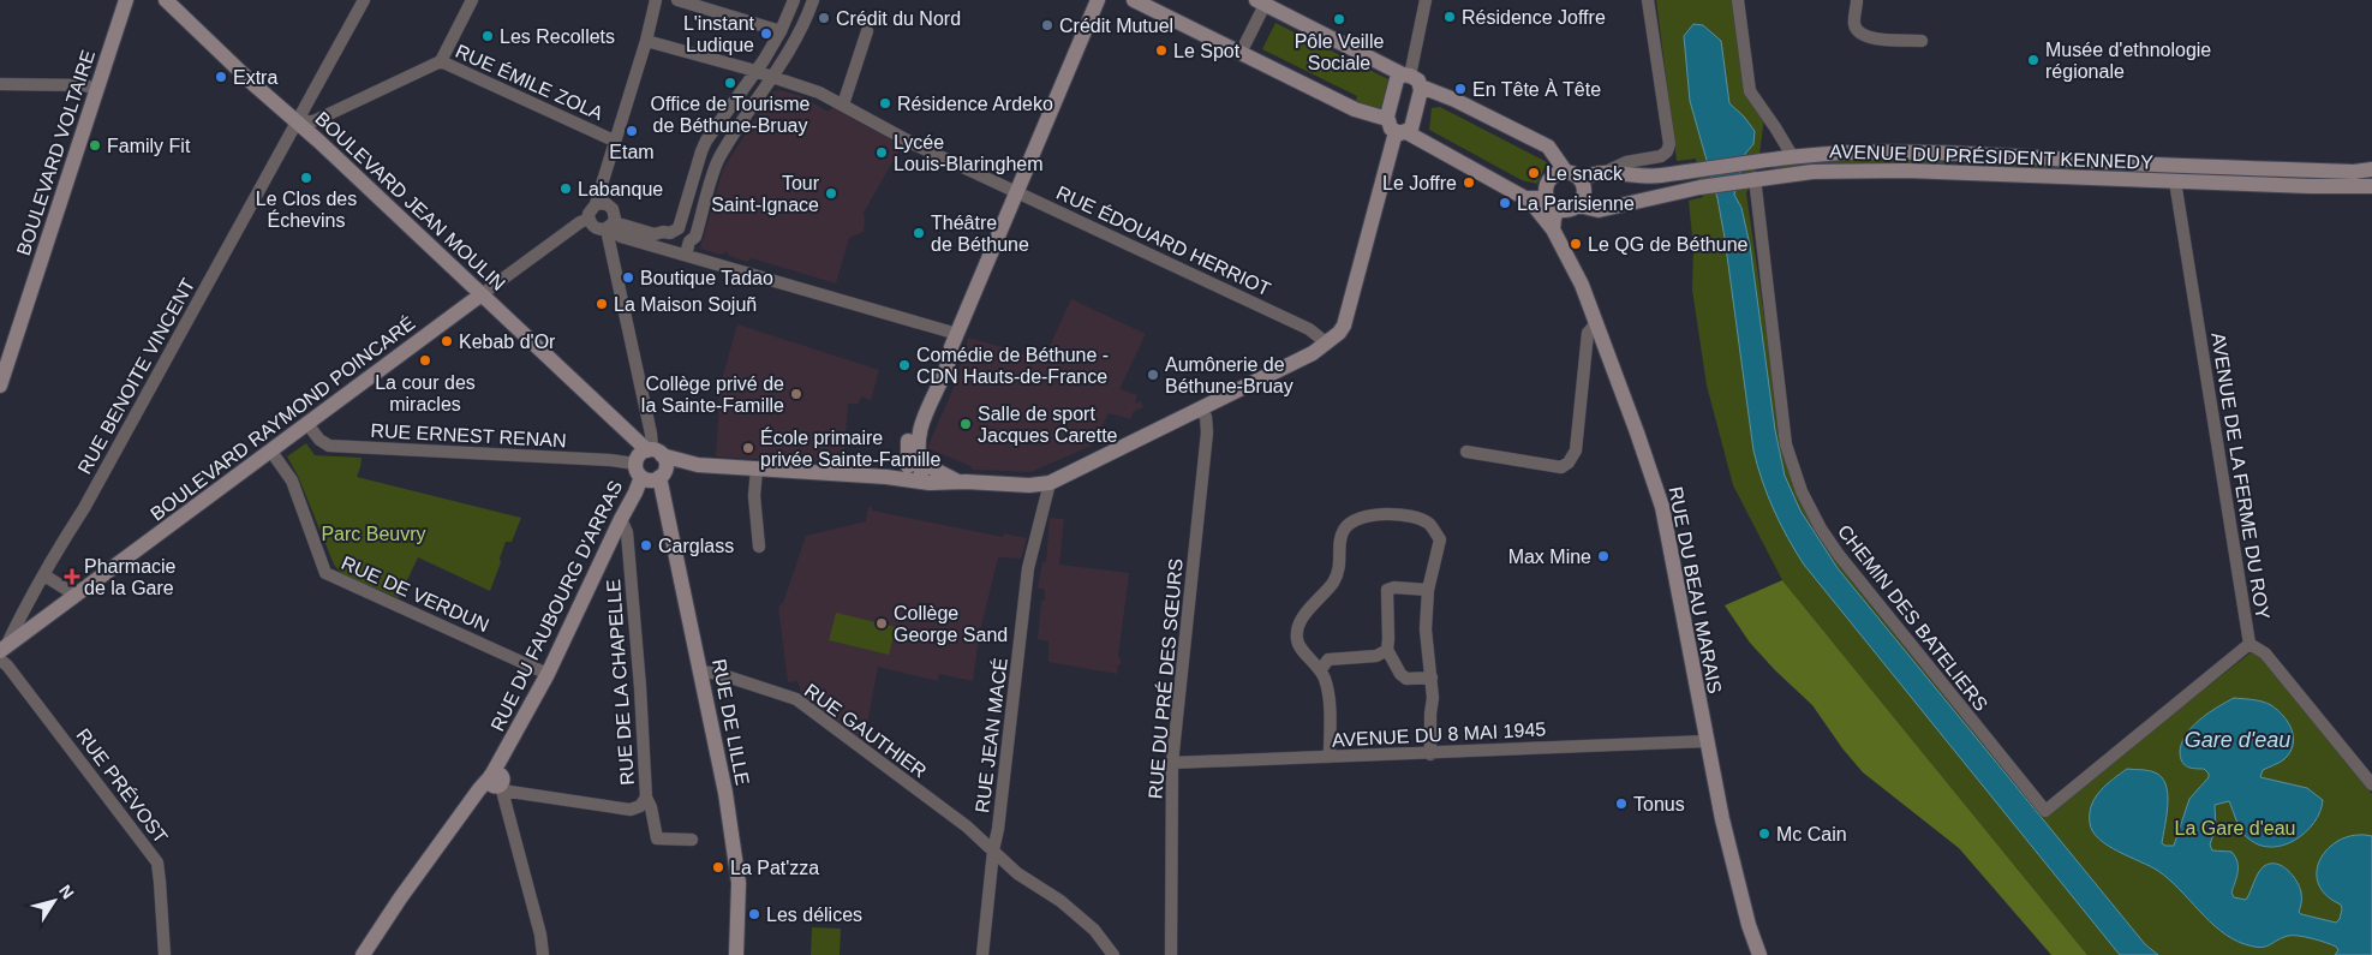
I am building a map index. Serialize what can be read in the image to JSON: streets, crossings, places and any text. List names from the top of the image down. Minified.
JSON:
{"streets":{"main road":["BOULEVARD VOLTAIRE","AVENUE DU PRÉSIDENT KENNEDY","BOULEVARD JEAN MOULIN","BOULEVARD RAYMOND POINCARÉ","AVENUE DE LA FERME DU ROY","RUE DU BEAU MARAIS","RUE DU FAUBOURG D'ARRAS","RUE DE LILLE"],"street":["RUE ÉMILE ZOLA","RUE ÉDOUARD HERRIOT","RUE BENOITE VINCENT","RUE ERNEST RENAN","RUE DE VERDUN","CHEMIN DES BATELIERS","RUE DU PRÉ DES SŒURS","RUE DE LA CHAPELLE","RUE GAUTHIER","AVENUE DU 8 MAI 1945","RUE JEAN MACÉ","RUE PRÉVOST"]},"crossings":[["RUE ÉMILE ZOLA","BOULEVARD JEAN MOULIN"],["RUE ÉMILE ZOLA","RUE BENOITE VINCENT"],["AVENUE DU PRÉSIDENT KENNEDY","AVENUE DE LA FERME DU ROY"],["AVENUE DU PRÉSIDENT KENNEDY","CHEMIN DES BATELIERS"],["BOULEVARD JEAN MOULIN","RUE BENOITE VINCENT"],["BOULEVARD JEAN MOULIN","BOULEVARD RAYMOND POINCARÉ"],["BOULEVARD JEAN MOULIN","RUE ERNEST RENAN"],["BOULEVARD JEAN MOULIN","RUE DU FAUBOURG D'ARRAS"],["BOULEVARD JEAN MOULIN","RUE DE LILLE"],["RUE BENOITE VINCENT","BOULEVARD RAYMOND POINCARÉ"],["RUE BENOITE VINCENT","RUE PRÉVOST"],["BOULEVARD RAYMOND POINCARÉ","RUE ERNEST RENAN"],["BOULEVARD RAYMOND POINCARÉ","RUE DE VERDUN"],["BOULEVARD RAYMOND POINCARÉ","RUE PRÉVOST"],["RUE ERNEST RENAN","RUE DU FAUBOURG D'ARRAS"],["RUE ERNEST RENAN","RUE DE LILLE"],["AVENUE DE LA FERME DU ROY","CHEMIN DES BATELIERS"],["RUE DU BEAU MARAIS","AVENUE DU 8 MAI 1945"],["RUE DE VERDUN","RUE DU FAUBOURG D'ARRAS"],["RUE DU FAUBOURG D'ARRAS","RUE DE LA CHAPELLE"],["RUE DU FAUBOURG D'ARRAS","RUE DE LILLE"],["RUE DU PRÉ DES SŒURS","AVENUE DU 8 MAI 1945"],["RUE DE LILLE","RUE GAUTHIER"],["RUE GAUTHIER","RUE JEAN MACÉ"]],"water":["Gare d'eau"],"parks":["Parc Beuvry","La Gare d'eau"],"places":{"other":["Résidence Joffre","Crédit du Nord","Pôle Veille Sociale","Crédit Mutuel","L'instant Ludique","Les Recollets","Le Spot","Musée d'ethnologie régionale","Extra","Office de Tourisme de Béthune-Bruay","En Tête À Tête","Résidence Ardeko","Etam","Family Fit","Lycée Louis-Blaringhem","Le snack","Le Clos des Échevins","Le Joffre","Labanque","Tour Saint-Ignace","La Parisienne","Théâtre de Béthune","Le QG de Béthune","Boutique Tadao","La Maison Sojuñ","Kebab d'Or","La cour des miracles","Comédie de Béthune - CDN Hauts-de-France","Aumônerie de Béthune-Bruay","Collège privé de la Sainte-Famille","Salle de sport Jacques Carette","École primaire privée Sainte-Famille","Carglass","Max Mine","Collège George Sand","Tonus","Mc Cain","La Pat'zza","Les délices"],"health":["Pharmacie de la Gare"]},"north":"top right"}
